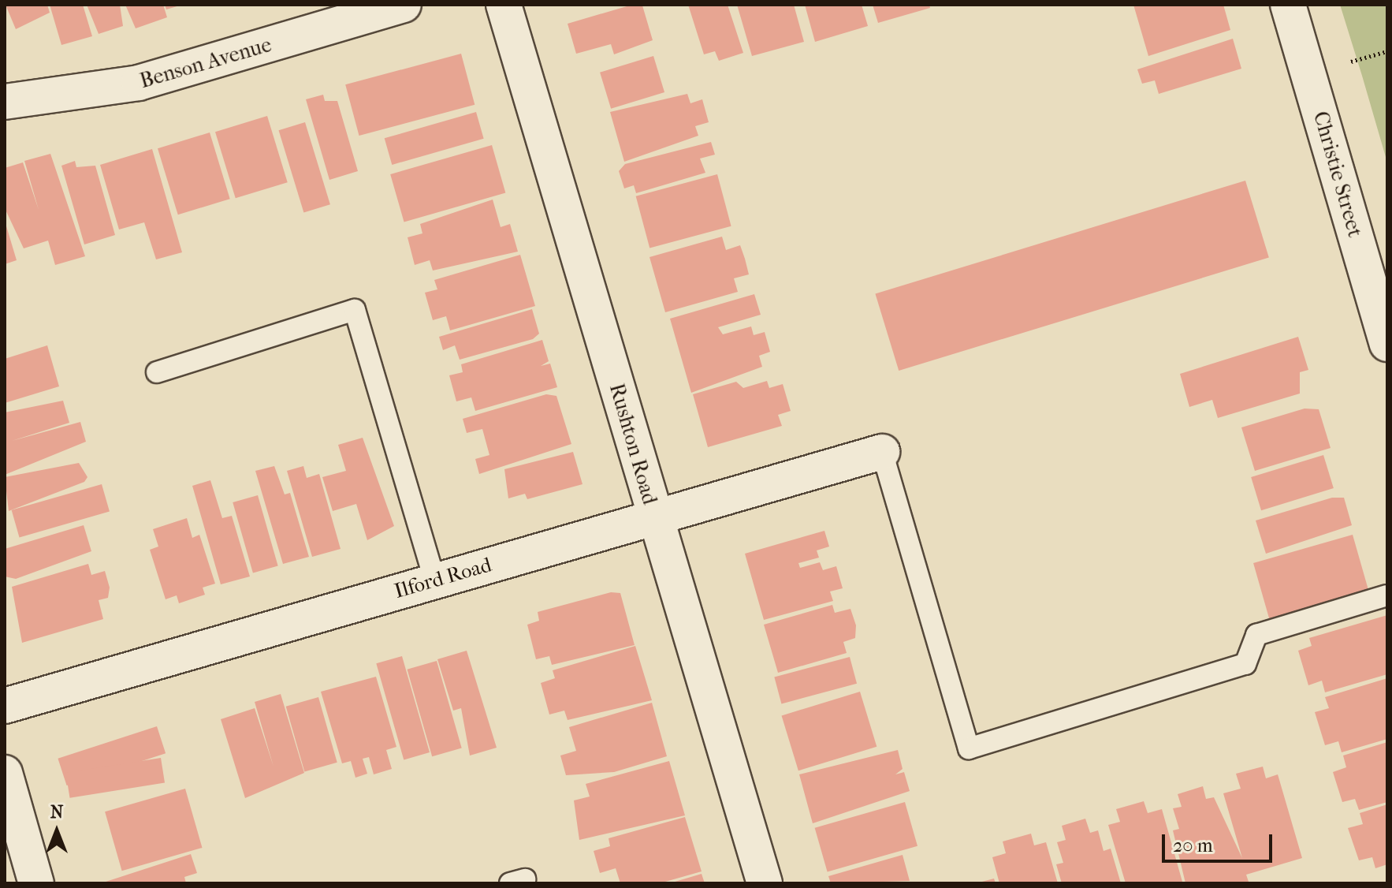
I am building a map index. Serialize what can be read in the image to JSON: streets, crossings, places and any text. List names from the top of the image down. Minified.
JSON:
{"streets":{"street":["Benson Avenue","Christie Street","Rushton Road","Ilford Road"]},"crossings":[["Rushton Road","Ilford Road"]],"scale_bar":"20 m","north":"top"}
